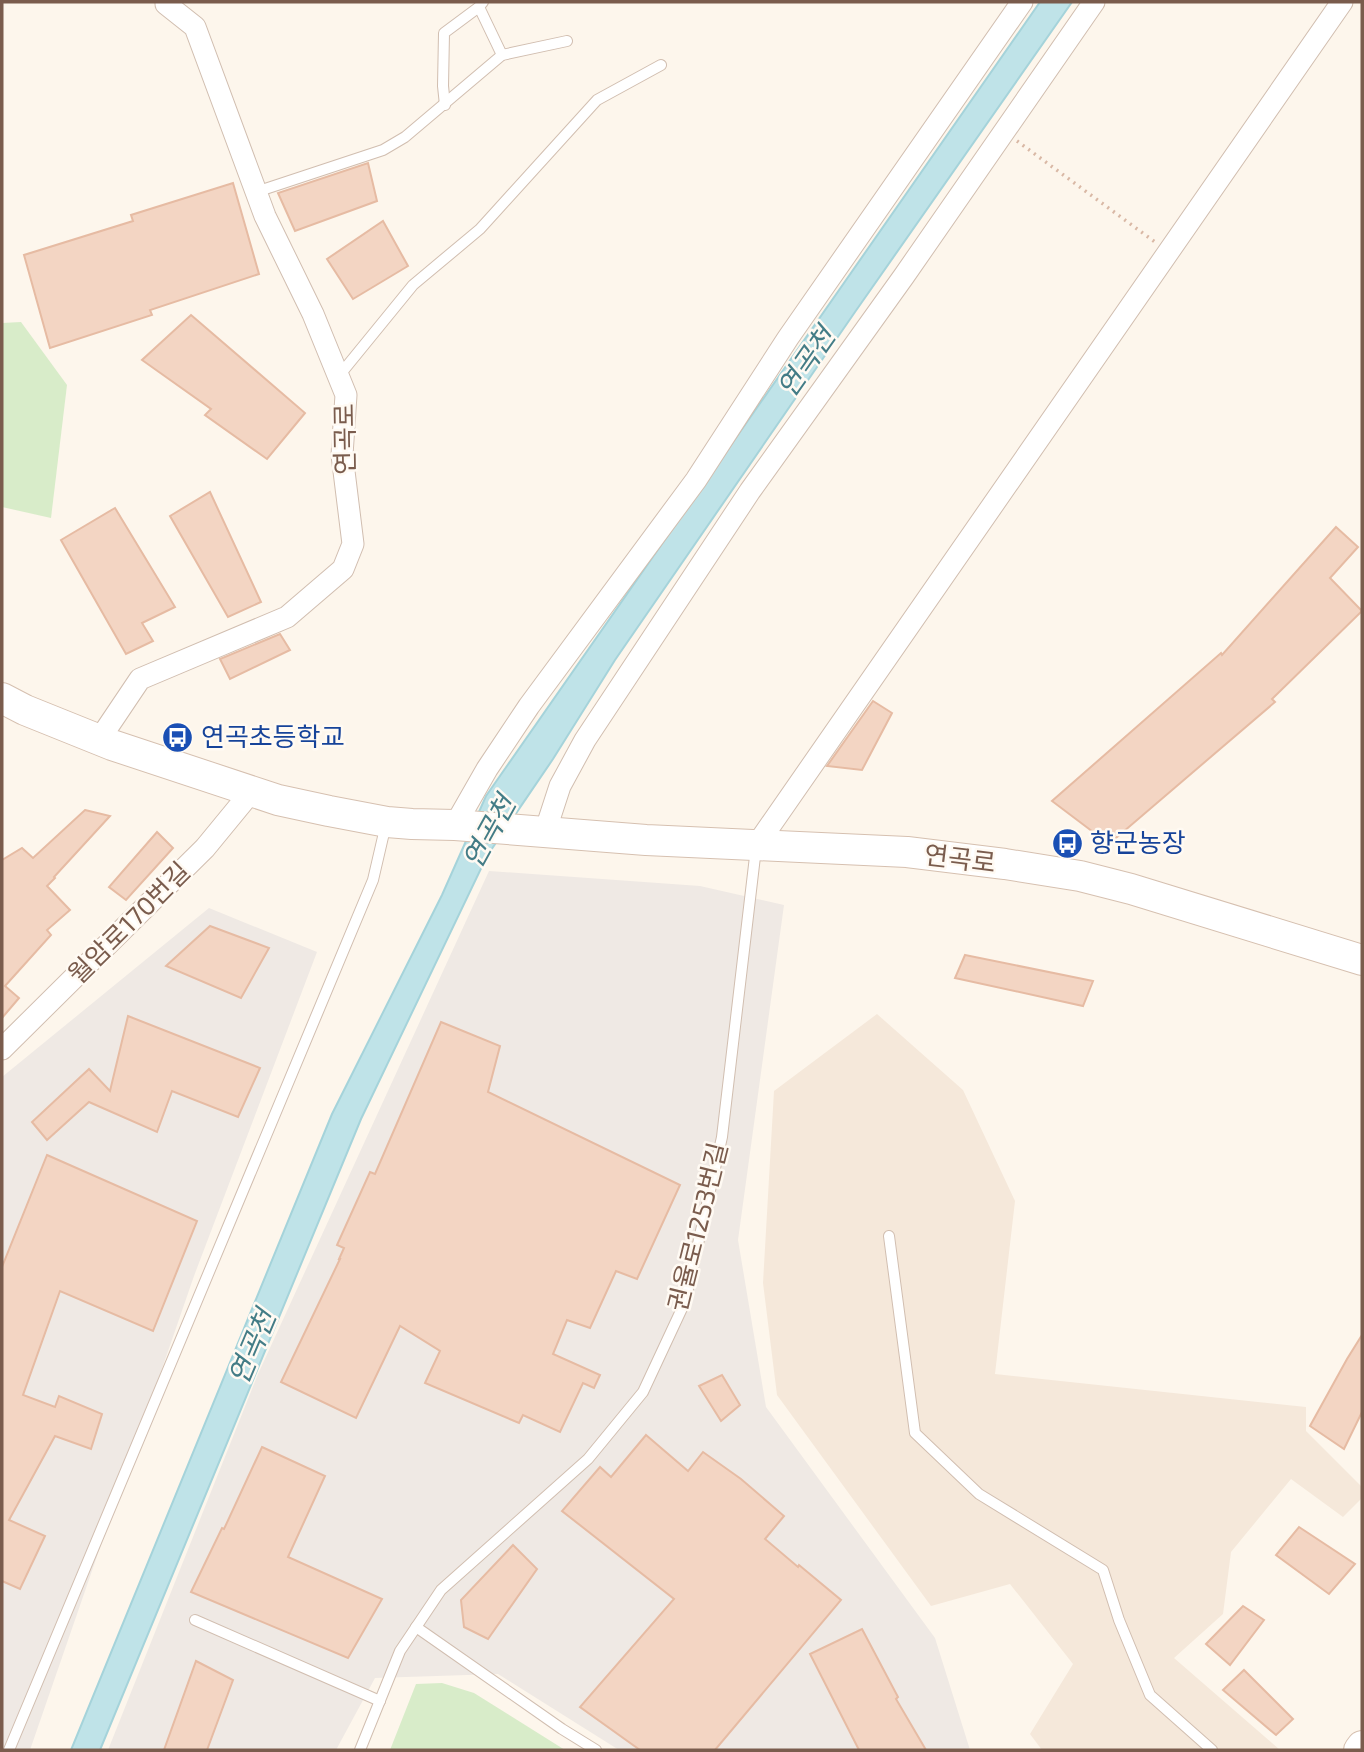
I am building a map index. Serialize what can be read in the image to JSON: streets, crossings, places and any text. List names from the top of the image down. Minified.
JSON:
{"streets":{"street":["연곡로","월암로170번길"],"lane":["권율로1253번길"]},"crossings":[["연곡로","권율로1253번길"]],"water":["연곡천"],"places":{"bus stop":["연곡초등학교","향군농장"]}}
